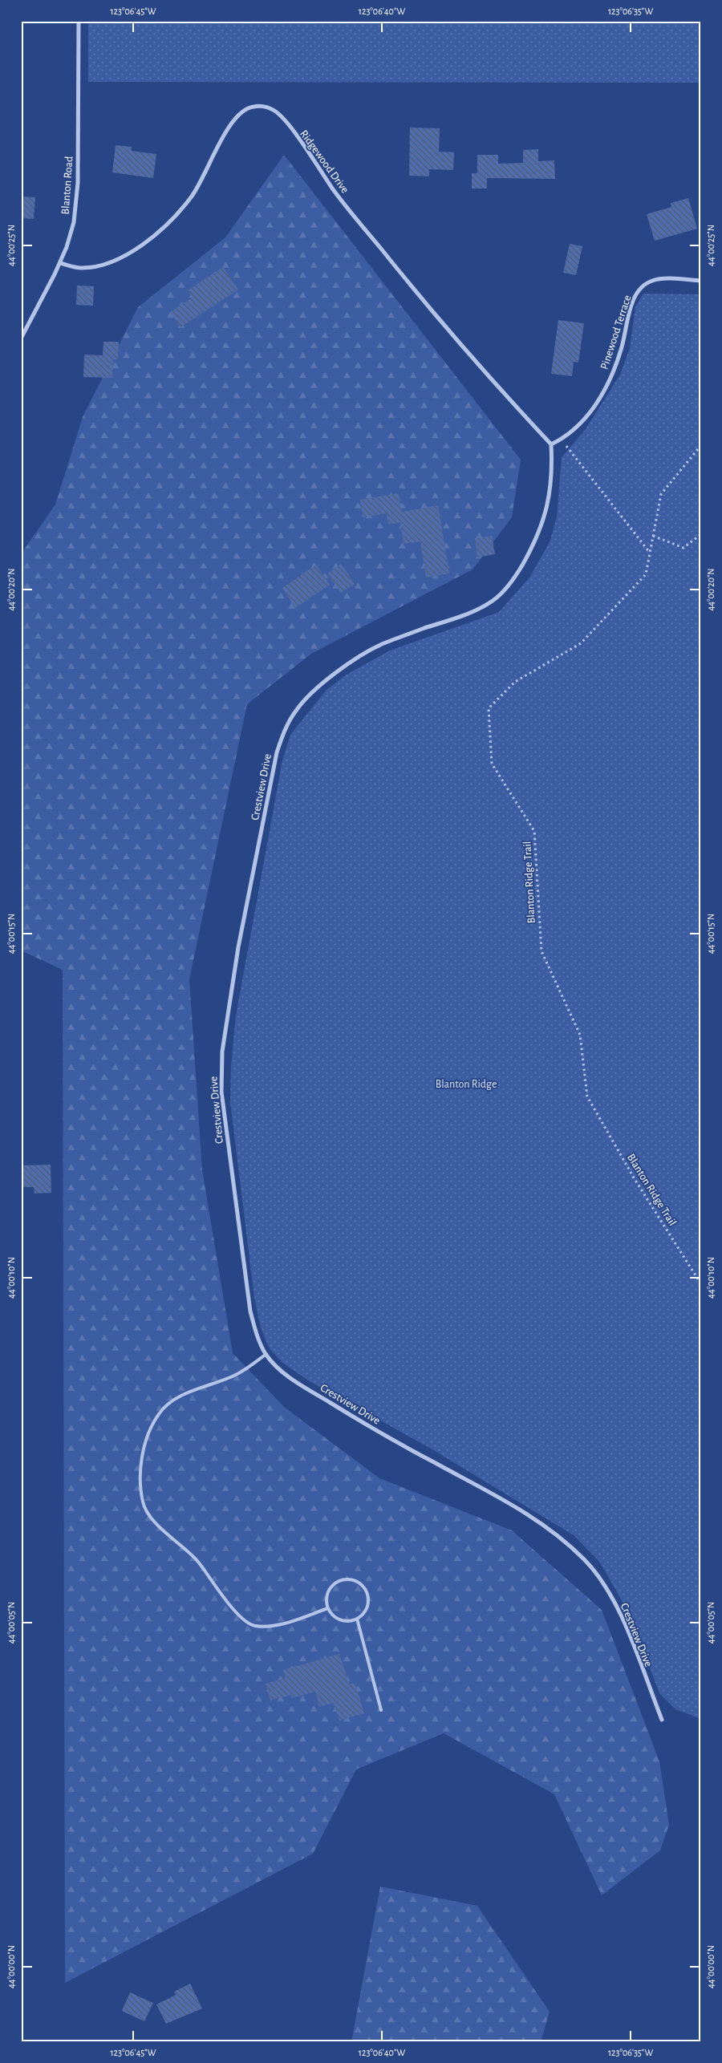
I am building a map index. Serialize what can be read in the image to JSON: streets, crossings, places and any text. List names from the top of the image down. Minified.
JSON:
{"streets":{"street":["Ridgewood Drive","Blanton Road","Pinewood Terrace","Crestview Drive"],"path":["Blanton Ridge Trail"]},"crossings":[["Ridgewood Drive","Blanton Road"],["Ridgewood Drive","Pinewood Terrace"],["Ridgewood Drive","Crestview Drive"],["Pinewood Terrace","Crestview Drive"]],"parks":["Blanton Ridge"],"coordinates":["123°06'45\"W","123°06'40\"W","123°06'35\"W","44°00'25\"N","44°00'20\"N","44°00'15\"N","44°00'10\"N","44°00'05\"N","44°00'00\"N"]}
